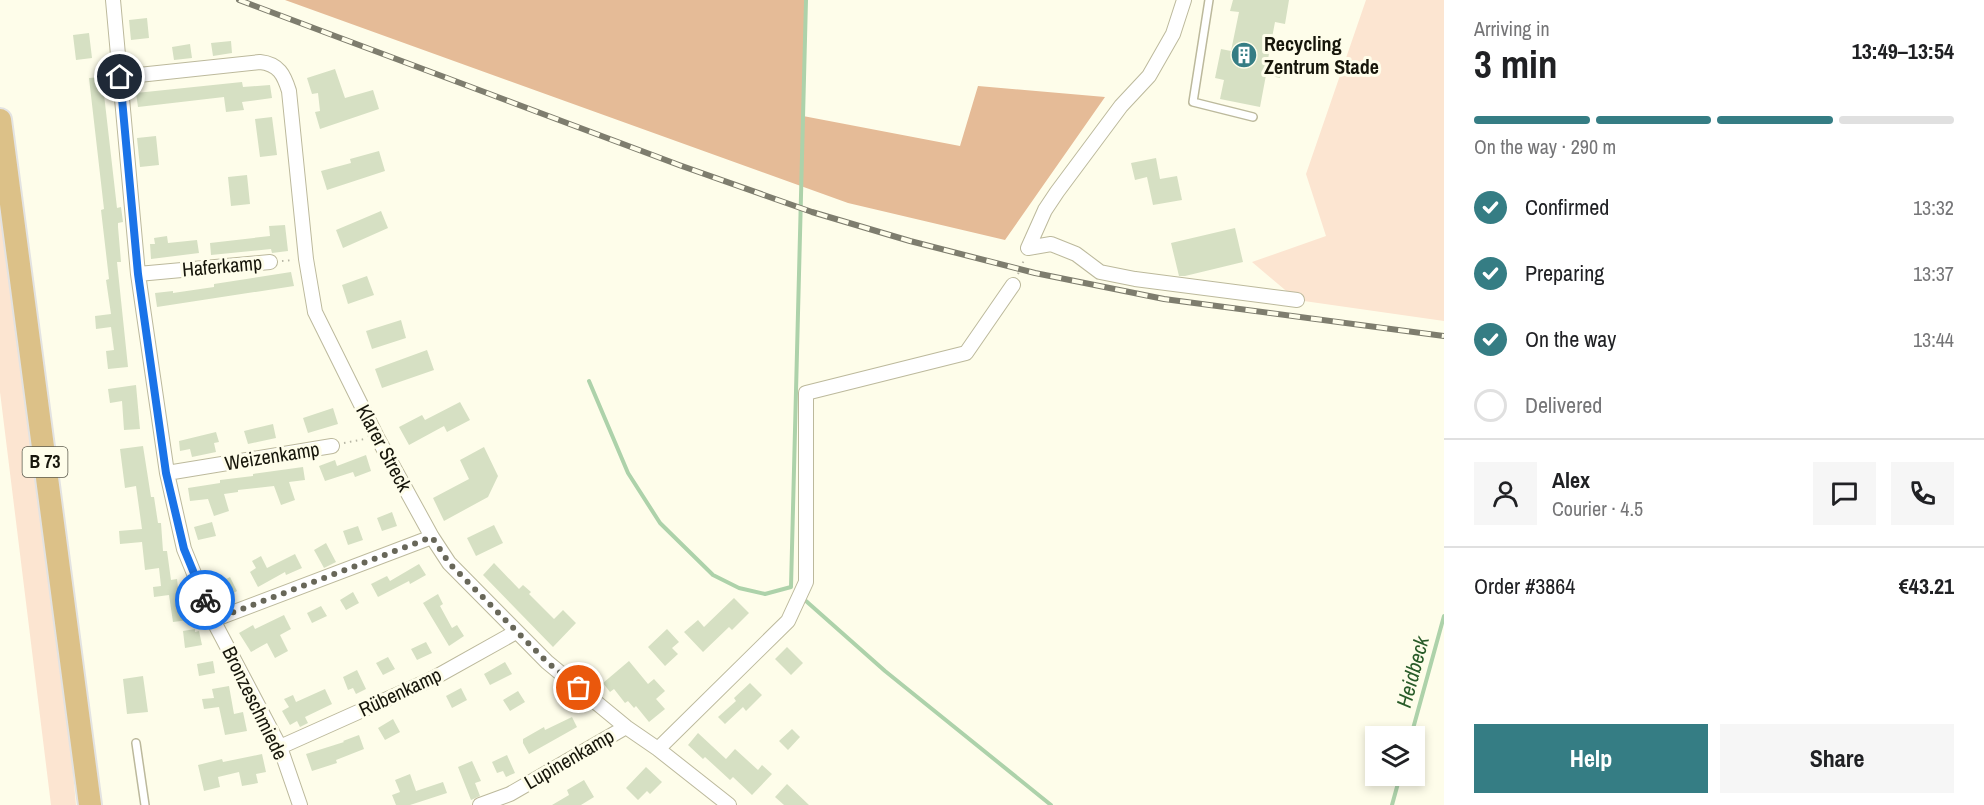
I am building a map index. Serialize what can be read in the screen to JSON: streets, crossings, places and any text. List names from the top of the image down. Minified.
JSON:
{"streets":{"main road":["B 73"],"street":["Haferkamp","Klarer Streck","Weizenkamp","Rübenkamp","Bronzeschmiede","Lupinenkamp"]},"crossings":[["Haferkamp","Klarer Streck"],["Haferkamp","Bronzeschmiede"],["Klarer Streck","Weizenkamp"],["Klarer Streck","Rübenkamp"],["Klarer Streck","Bronzeschmiede"],["Klarer Streck","Lupinenkamp"],["Weizenkamp","Bronzeschmiede"],["Rübenkamp","Bronzeschmiede"]],"water":["Heidbeck"],"places":{"building":["Recycling Zentrum Stade"]},"page":{"heading":["3 min","Arriving in","13:49–13:54"],"panel":["Alex","Courier · 4.5","Order #3864","€43.21"],"bar":"On the way · 290 m","list":[["Confirmed","13:32"],["Preparing","13:37"],["On the way","13:44"],"Delivered"],"buttons":["Help","Share"]}}
